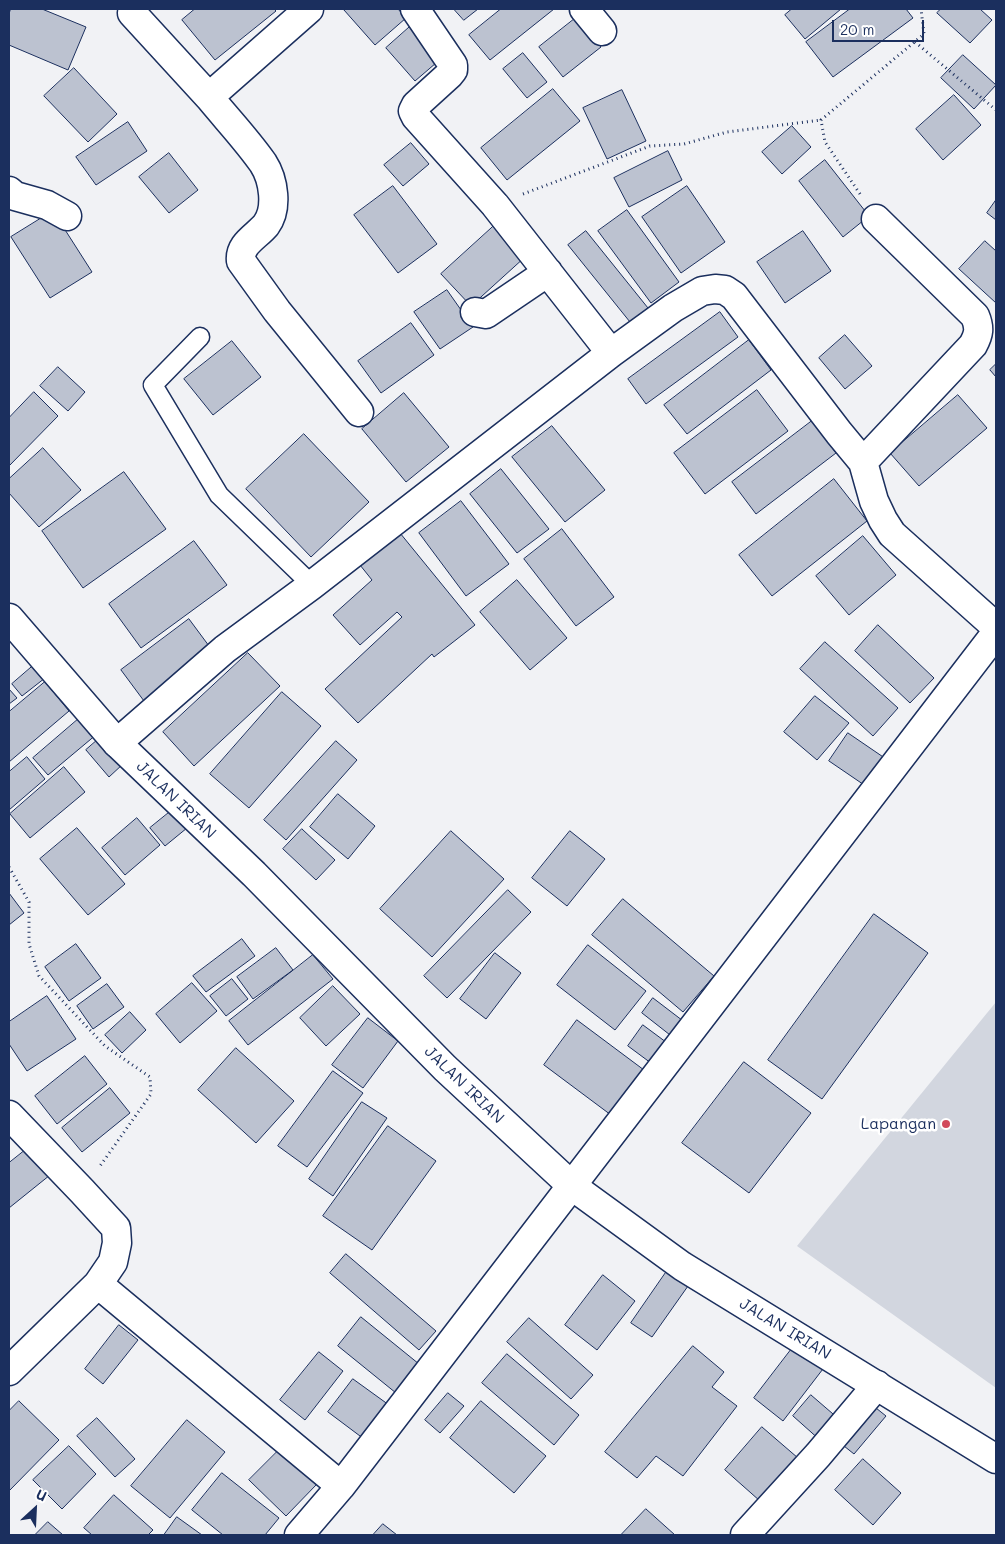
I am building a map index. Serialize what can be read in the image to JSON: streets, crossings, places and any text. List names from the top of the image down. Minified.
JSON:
{"streets":{"street":["JALAN IRIAN"]},"places":["Lapangan"],"scale_bar":"20 m","north":"top right"}
